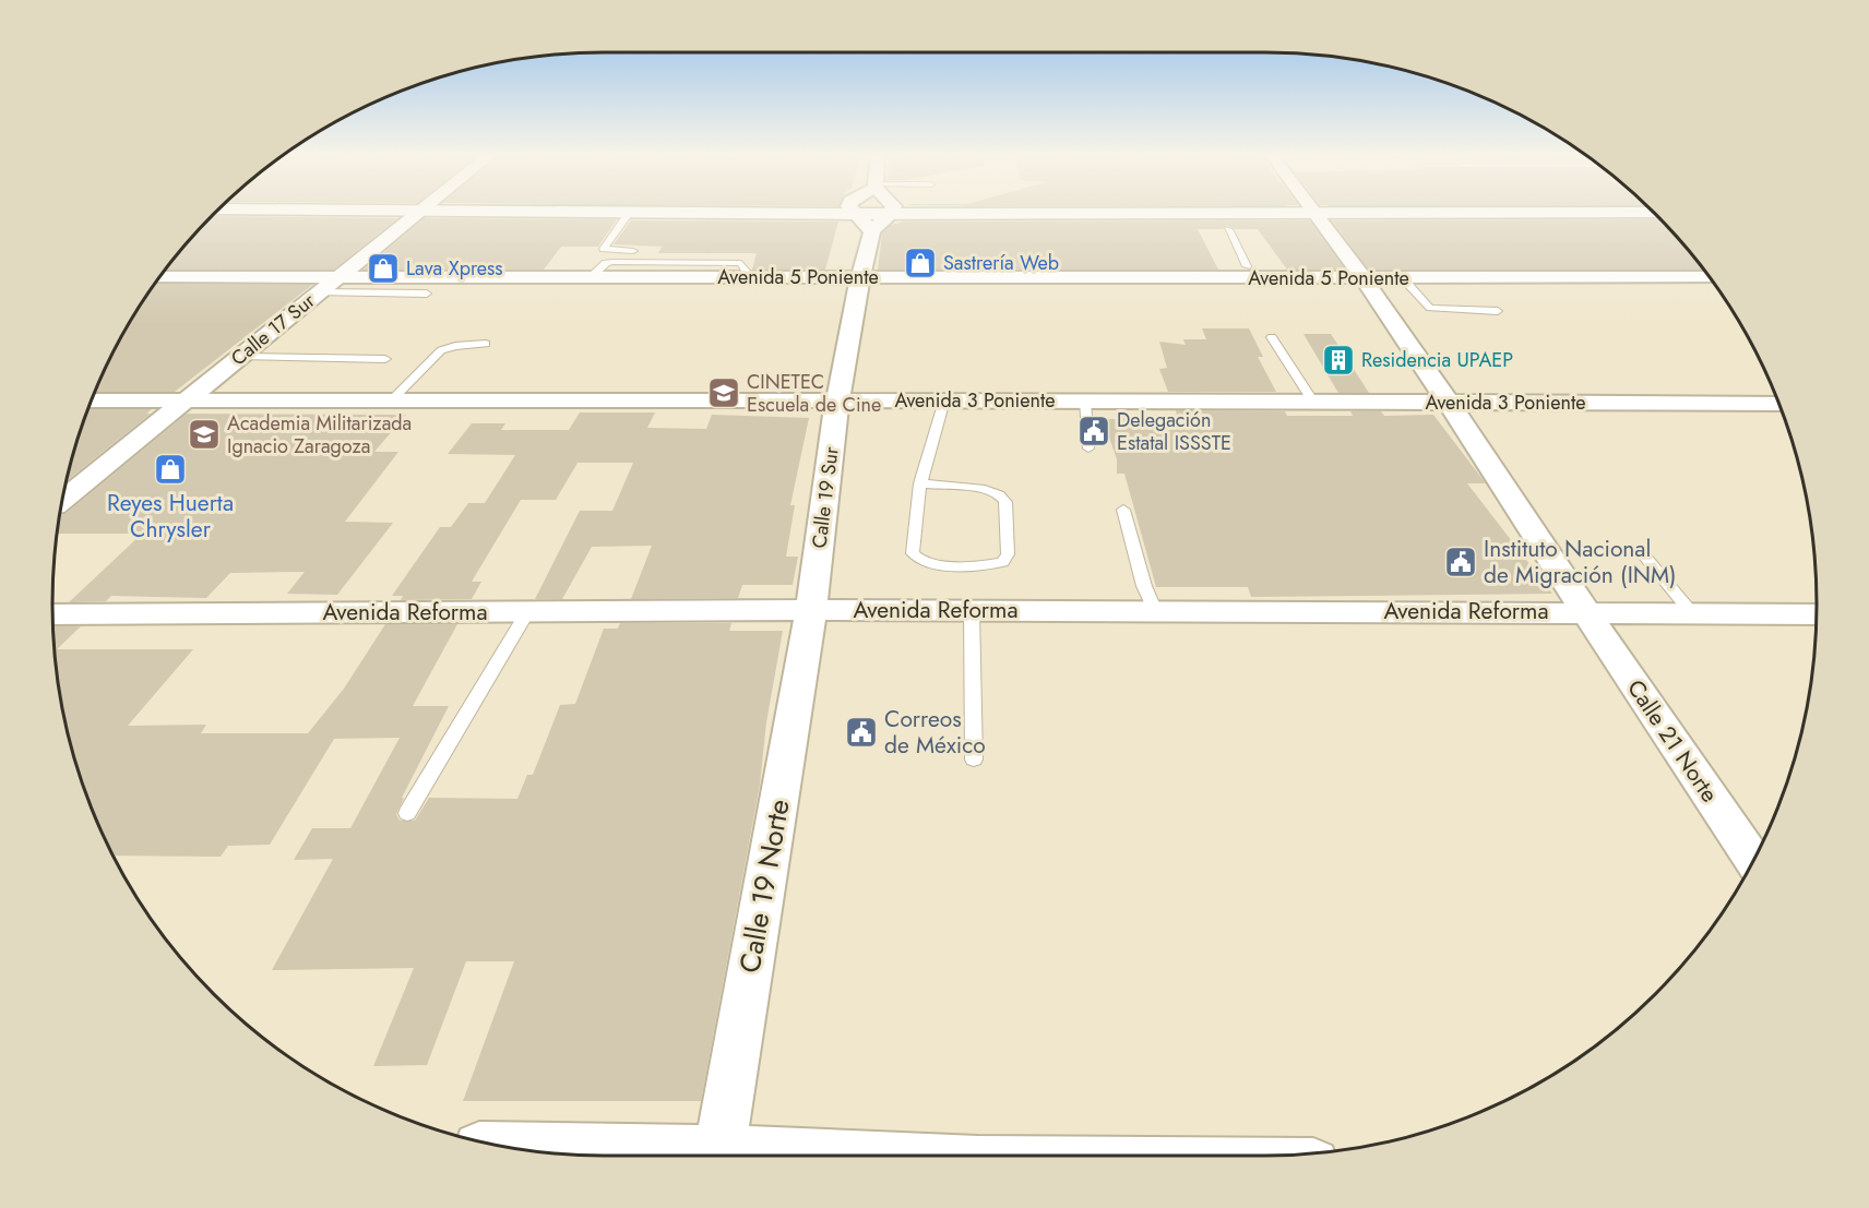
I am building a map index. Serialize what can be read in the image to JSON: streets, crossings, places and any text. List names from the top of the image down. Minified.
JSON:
{"streets":{"street":["Avenida 5 Poniente","Calle 17 Sur","Avenida 3 Poniente","Calle 19 Sur","Avenida Reforma","Calle 21 Norte","Calle 19 Norte"]},"crossings":[["Avenida 5 Poniente","Calle 17 Sur"],["Avenida 5 Poniente","Calle 19 Sur"],["Avenida 5 Poniente","Calle 21 Norte"],["Calle 17 Sur","Avenida 3 Poniente"],["Avenida 3 Poniente","Calle 19 Sur"],["Avenida 3 Poniente","Calle 21 Norte"],["Calle 19 Sur","Avenida Reforma"],["Calle 19 Sur","Calle 19 Norte"],["Avenida Reforma","Calle 21 Norte"],["Avenida Reforma","Calle 19 Norte"]],"places":{"shop":["Sastrería Web","Lava Xpress","Reyes Huerta Chrysler"],"building":["Residencia UPAEP"],"school or university":["CINETEC Escuela de Cine","Academia Militarizada Ignacio Zaragoza"],"public building":["Delegación Estatal ISSSTE","Instituto Nacional de Migración (INM)","Correos de México"]}}
